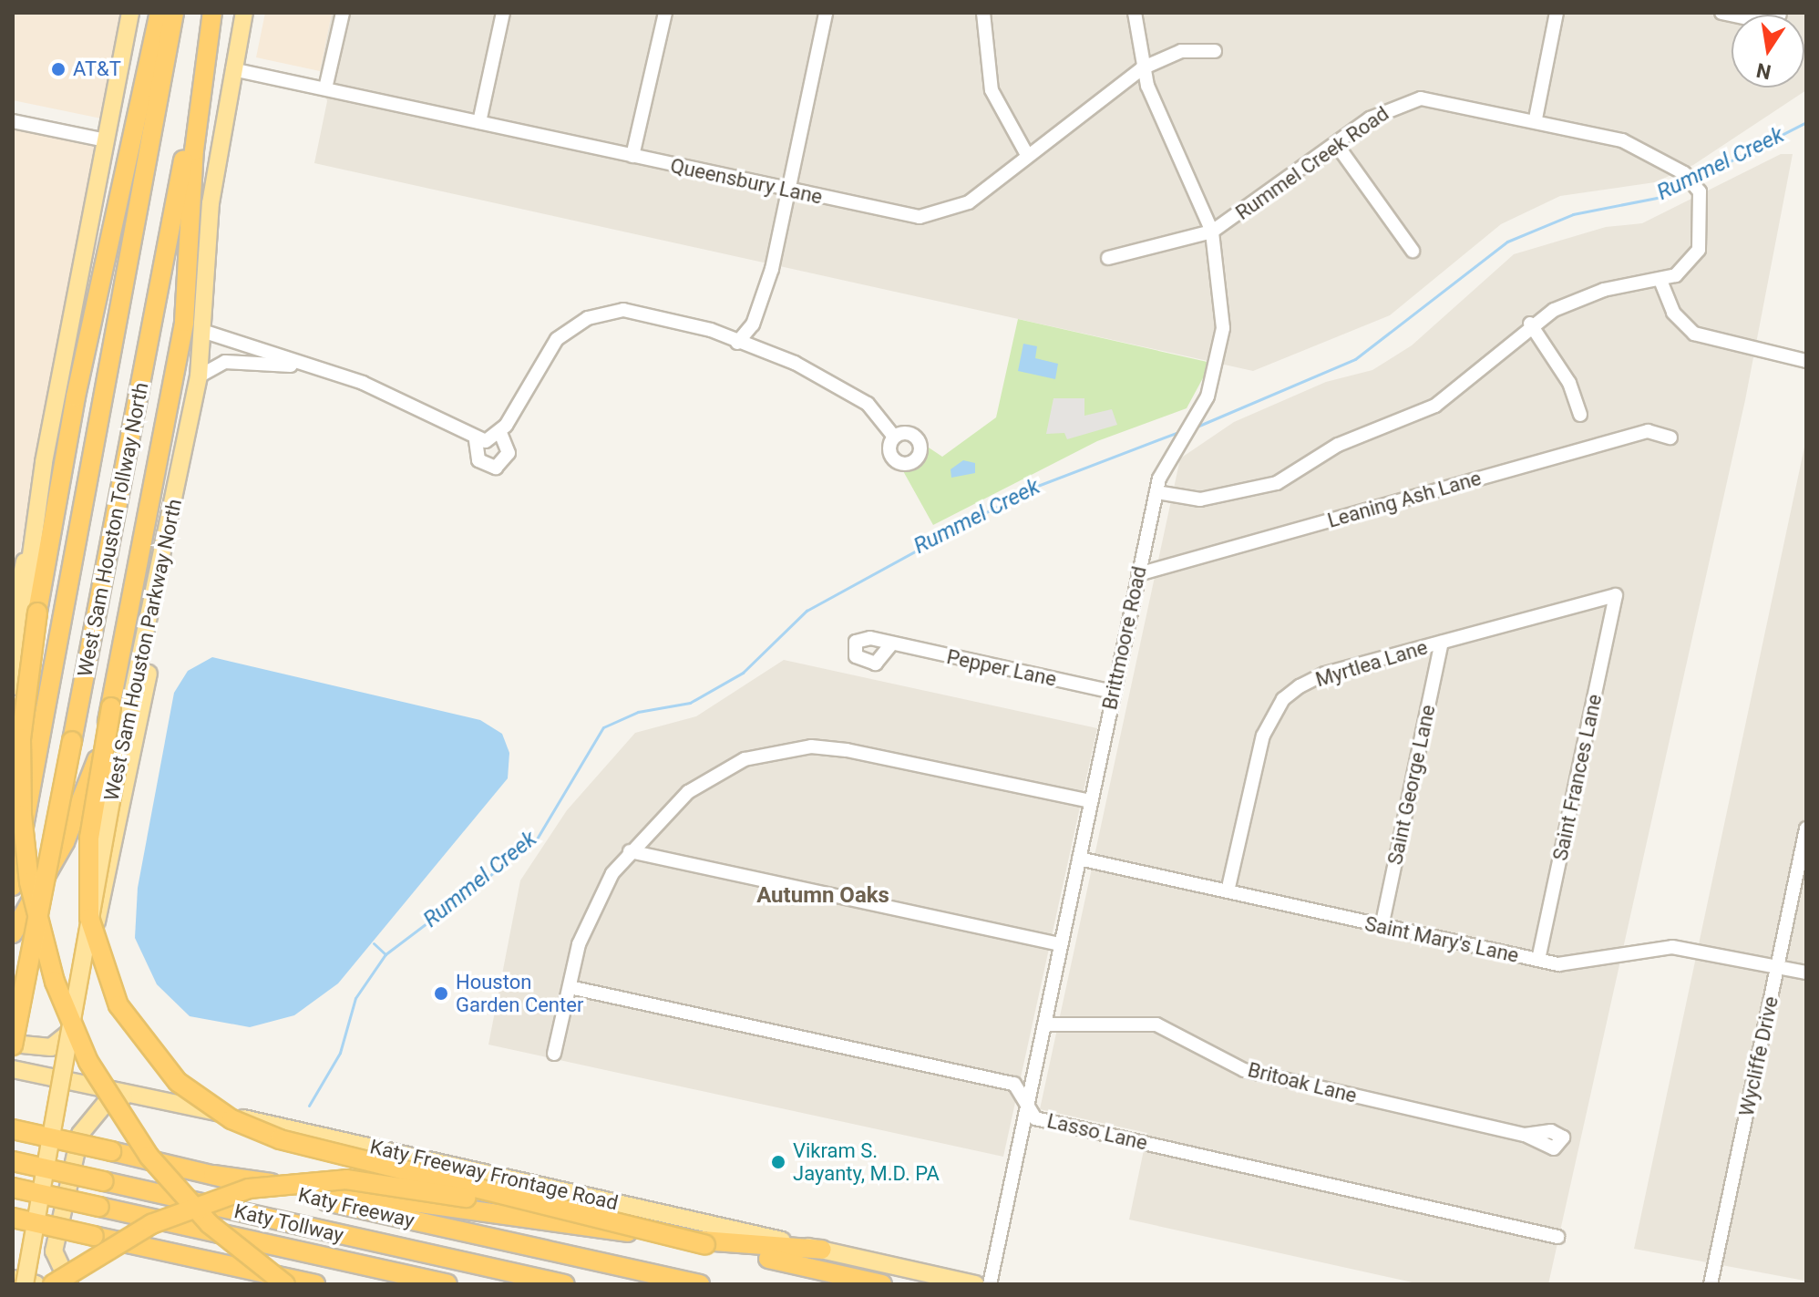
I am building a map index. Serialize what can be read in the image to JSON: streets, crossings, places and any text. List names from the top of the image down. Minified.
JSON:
{"streets":{"highway":["West Sam Houston Tollway North","Katy Freeway","Katy Tollway"],"main road":["West Sam Houston Parkway North","Katy Freeway Frontage Road"],"street":["Rummel Creek Road","Queensbury Lane","Leaning Ash Lane","Brittmoore Road","Myrtlea Lane","Pepper Lane","Saint Frances Lane","Saint George Lane","Saint Mary's Lane","Wycliffe Drive","Britoak Lane","Lasso Lane"]},"crossings":[["Rummel Creek Road","Brittmoore Road"],["Queensbury Lane","Brittmoore Road"],["Queensbury Lane","West Sam Houston Parkway North"],["Leaning Ash Lane","Brittmoore Road"],["Brittmoore Road","Pepper Lane"],["Brittmoore Road","Saint Mary's Lane"],["Brittmoore Road","Britoak Lane"],["Brittmoore Road","Lasso Lane"],["Myrtlea Lane","Saint Frances Lane"],["Myrtlea Lane","Saint George Lane"],["Myrtlea Lane","Saint Mary's Lane"],["Saint Frances Lane","Saint Mary's Lane"],["Saint George Lane","Saint Mary's Lane"],["Saint Mary's Lane","Wycliffe Drive"]],"districts":["Autumn Oaks"],"water":["Rummel Creek"],"places":["AT&T","Houston Garden Center","Vikram S. Jayanty, M.D. PA"],"north":"bottom"}
